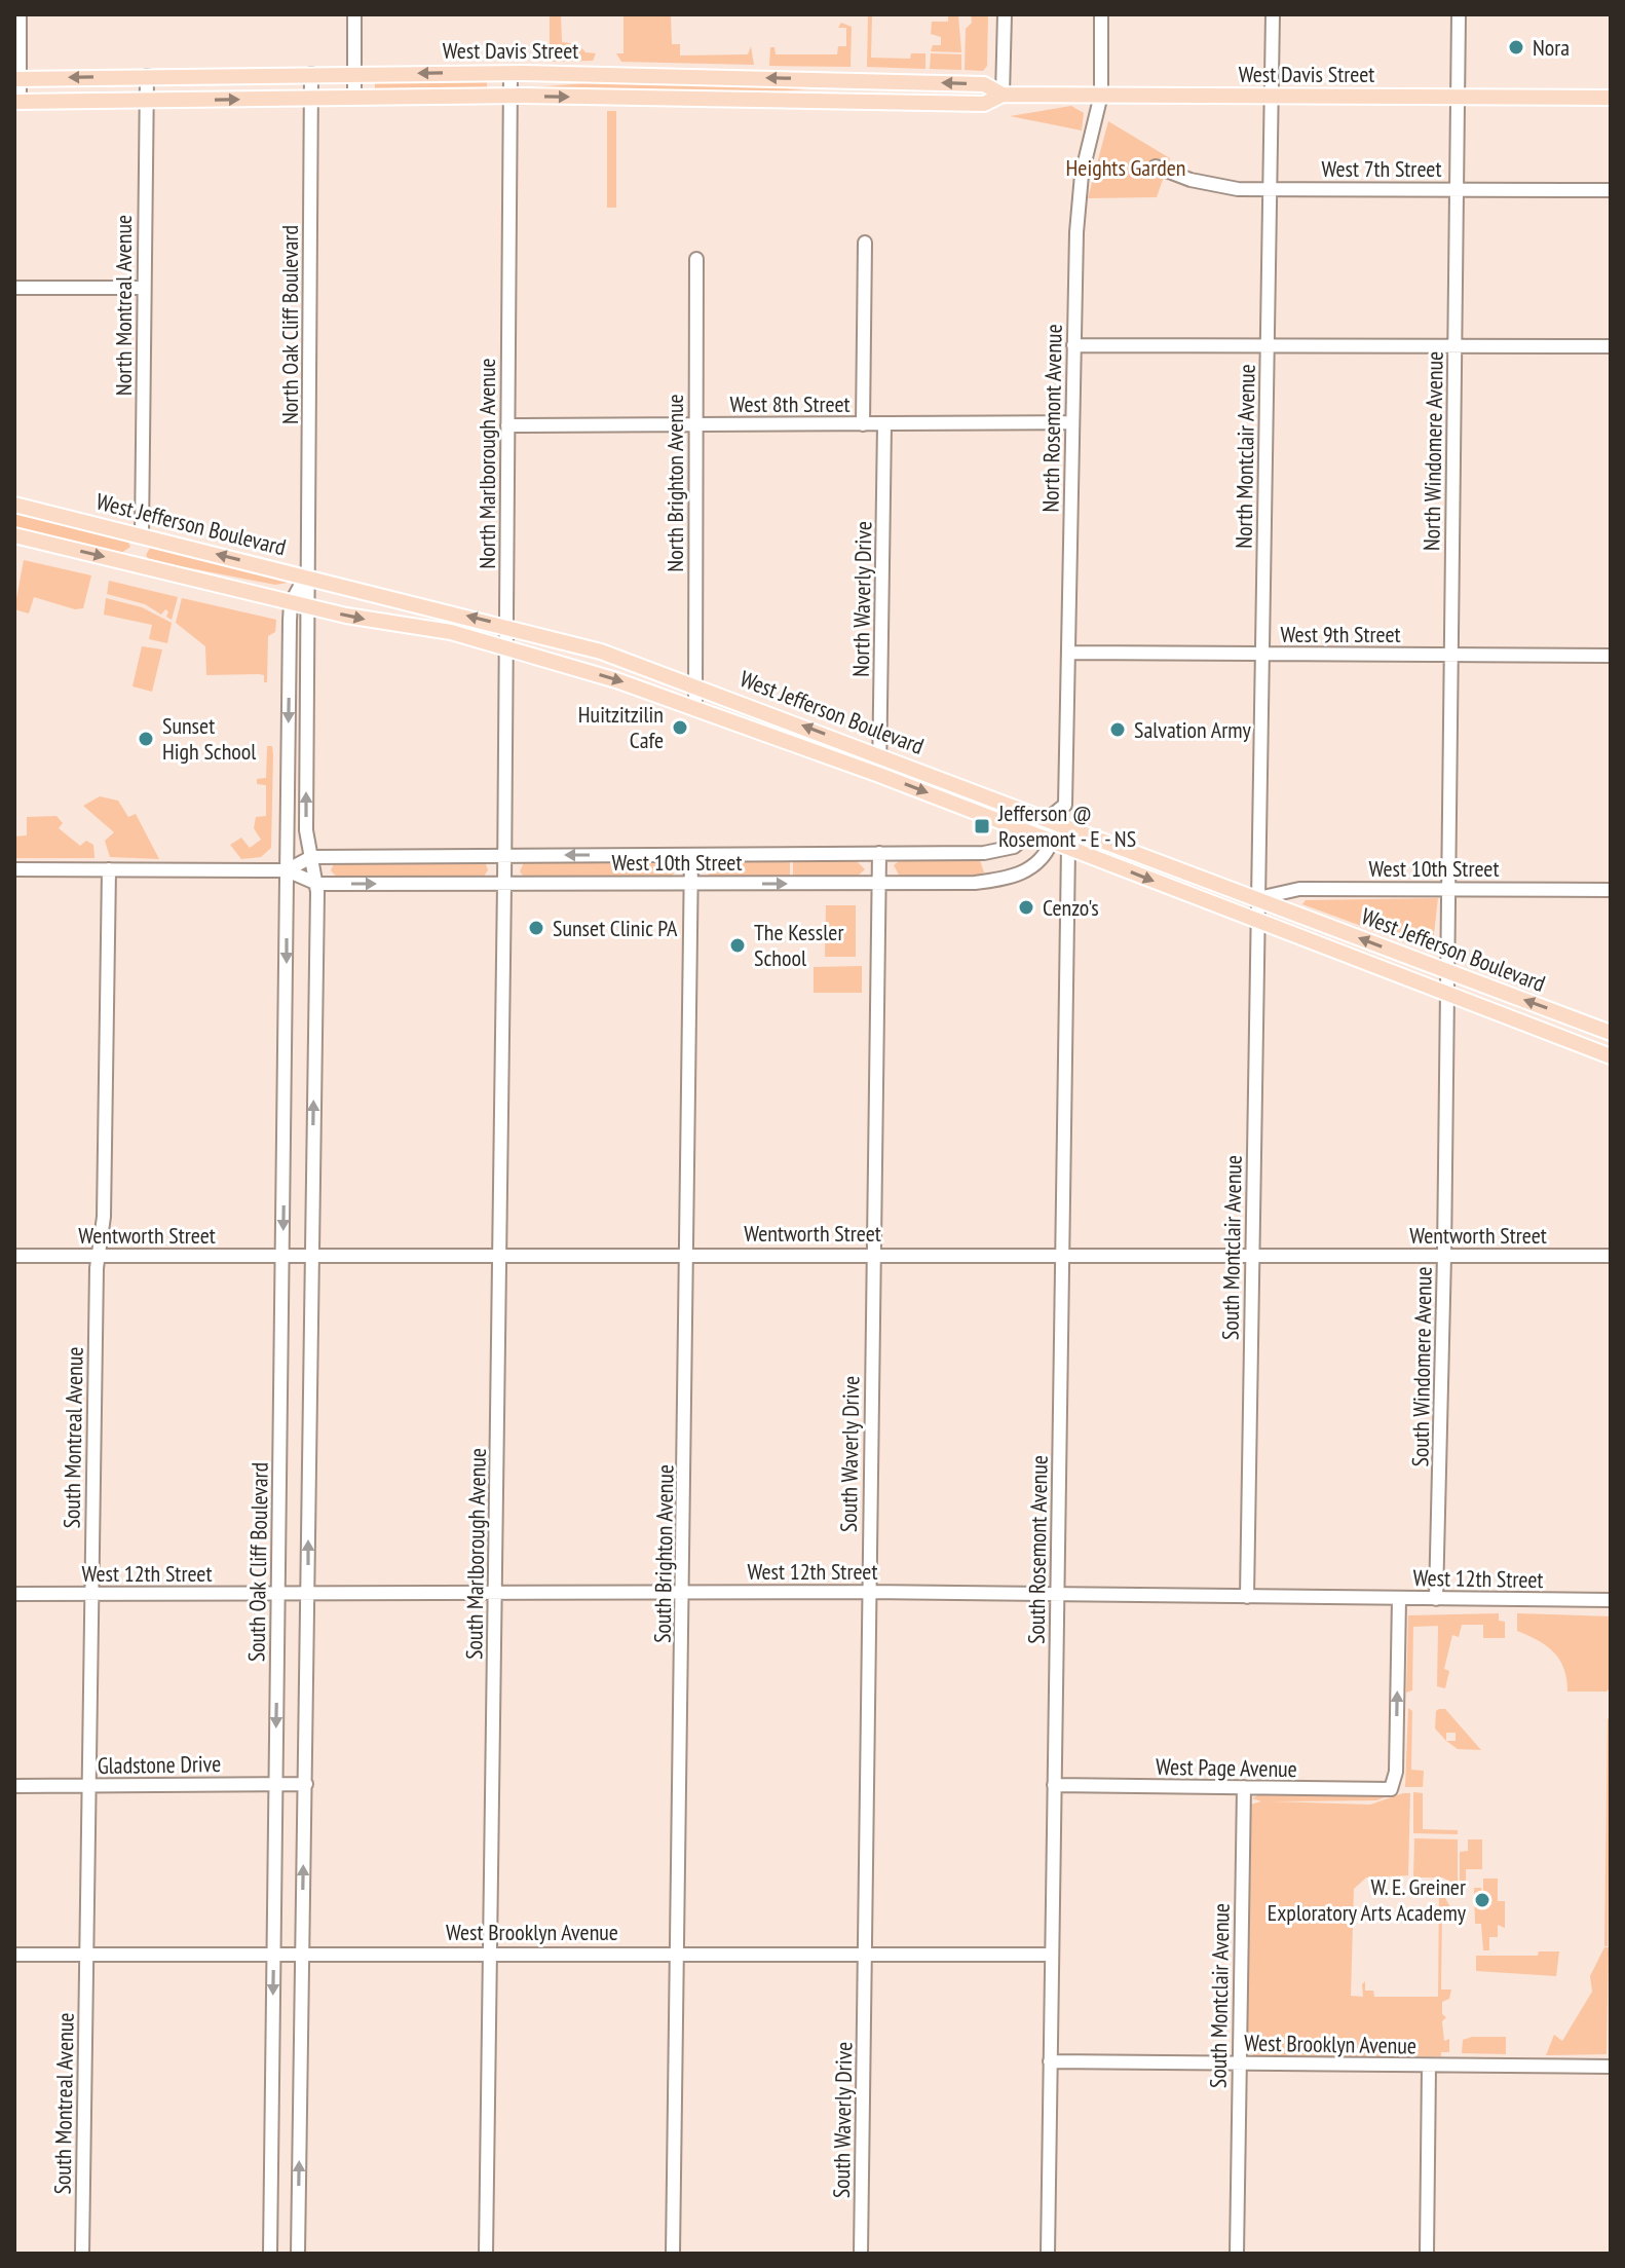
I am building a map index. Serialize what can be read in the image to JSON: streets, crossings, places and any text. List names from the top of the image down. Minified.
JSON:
{"streets":{"main road":["West Davis Street","West Jefferson Boulevard"],"street":["West 7th Street","North Montreal Avenue","North Oak Cliff Boulevard","West 8th Street","North Rosemont Avenue","North Windomere Avenue","North Montclair Avenue","North Marlborough Avenue","North Brighton Avenue","North Waverly Drive","West 9th Street","West 10th Street","Wentworth Street","South Montclair Avenue","South Windomere Avenue","South Montreal Avenue","South Waverly Drive","South Rosemont Avenue","South Marlborough Avenue","South Brighton Avenue","South Oak Cliff Boulevard","West 12th Street","Gladstone Drive","West Page Avenue","West Brooklyn Avenue"]},"crossings":[["West Davis Street","North Montreal Avenue"],["West Davis Street","North Oak Cliff Boulevard"],["West Davis Street","North Rosemont Avenue"],["West Davis Street","North Windomere Avenue"],["West Davis Street","North Montclair Avenue"],["West Davis Street","North Marlborough Avenue"],["West 7th Street","North Windomere Avenue"],["West 7th Street","North Montclair Avenue"],["North Montreal Avenue","West Jefferson Boulevard"],["North Oak Cliff Boulevard","West Jefferson Boulevard"],["North Oak Cliff Boulevard","West 10th Street"],["North Oak Cliff Boulevard","South Oak Cliff Boulevard"],["West 8th Street","North Rosemont Avenue"],["West 8th Street","North Marlborough Avenue"],["West 8th Street","North Brighton Avenue"],["West 8th Street","North Waverly Drive"],["North Rosemont Avenue","West Jefferson Boulevard"],["North Rosemont Avenue","West 9th Street"],["North Rosemont Avenue","West 10th Street"],["North Windomere Avenue","West 9th Street"],["North Windomere Avenue","West 10th Street"],["North Windomere Avenue","South Windomere Avenue"],["North Montclair Avenue","West Jefferson Boulevard"],["North Montclair Avenue","West 9th Street"],["North Montclair Avenue","West 10th Street"],["North Montclair Avenue","South Montclair Avenue"],["North Marlborough Avenue","West Jefferson Boulevard"],["North Marlborough Avenue","West 10th Street"],["North Marlborough Avenue","South Marlborough Avenue"],["North Brighton Avenue","West Jefferson Boulevard"],["West Jefferson Boulevard","North Waverly Drive"],["West Jefferson Boulevard","West 10th Street"],["West Jefferson Boulevard","South Montclair Avenue"],["West Jefferson Boulevard","South Windomere Avenue"],["West Jefferson Boulevard","South Rosemont Avenue"],["West 10th Street","South Montclair Avenue"],["West 10th Street","South Windomere Avenue"],["West 10th Street","South Montreal Avenue"],["West 10th Street","South Waverly Drive"],["West 10th Street","South Marlborough Avenue"],["West 10th Street","South Brighton Avenue"],["West 10th Street","South Oak Cliff Boulevard"],["Wentworth Street","South Montclair Avenue"],["Wentworth Street","South Windomere Avenue"],["Wentworth Street","South Montreal Avenue"],["Wentworth Street","South Waverly Drive"],["Wentworth Street","South Rosemont Avenue"],["Wentworth Street","South Marlborough Avenue"],["Wentworth Street","South Brighton Avenue"],["Wentworth Street","South Oak Cliff Boulevard"],["South Montclair Avenue","West 12th Street"],["South Montclair Avenue","West Page Avenue"],["South Montclair Avenue","West Brooklyn Avenue"],["South Windomere Avenue","West 12th Street"],["South Montreal Avenue","West 12th Street"],["South Montreal Avenue","Gladstone Drive"],["South Montreal Avenue","West Brooklyn Avenue"],["South Waverly Drive","West 12th Street"],["South Waverly Drive","West Brooklyn Avenue"],["South Rosemont Avenue","West 12th Street"],["South Rosemont Avenue","West Page Avenue"],["South Rosemont Avenue","West Brooklyn Avenue"],["South Marlborough Avenue","West 12th Street"],["South Marlborough Avenue","West Brooklyn Avenue"],["South Brighton Avenue","West 12th Street"],["South Brighton Avenue","West Brooklyn Avenue"],["South Oak Cliff Boulevard","West 12th Street"],["South Oak Cliff Boulevard","Gladstone Drive"],["South Oak Cliff Boulevard","West Brooklyn Avenue"],["West 12th Street","West Page Avenue"]],"parks":["Heights Garden"],"places":{"other":["Nora","Huitzitzilin Cafe","Salvation Army","Sunset High School","Cenzo's","Sunset Clinic PA","The Kessler School","W. E. Greiner Exploratory Arts Academy"],"transit":["Jefferson @ Rosemont - E - NS"]}}
